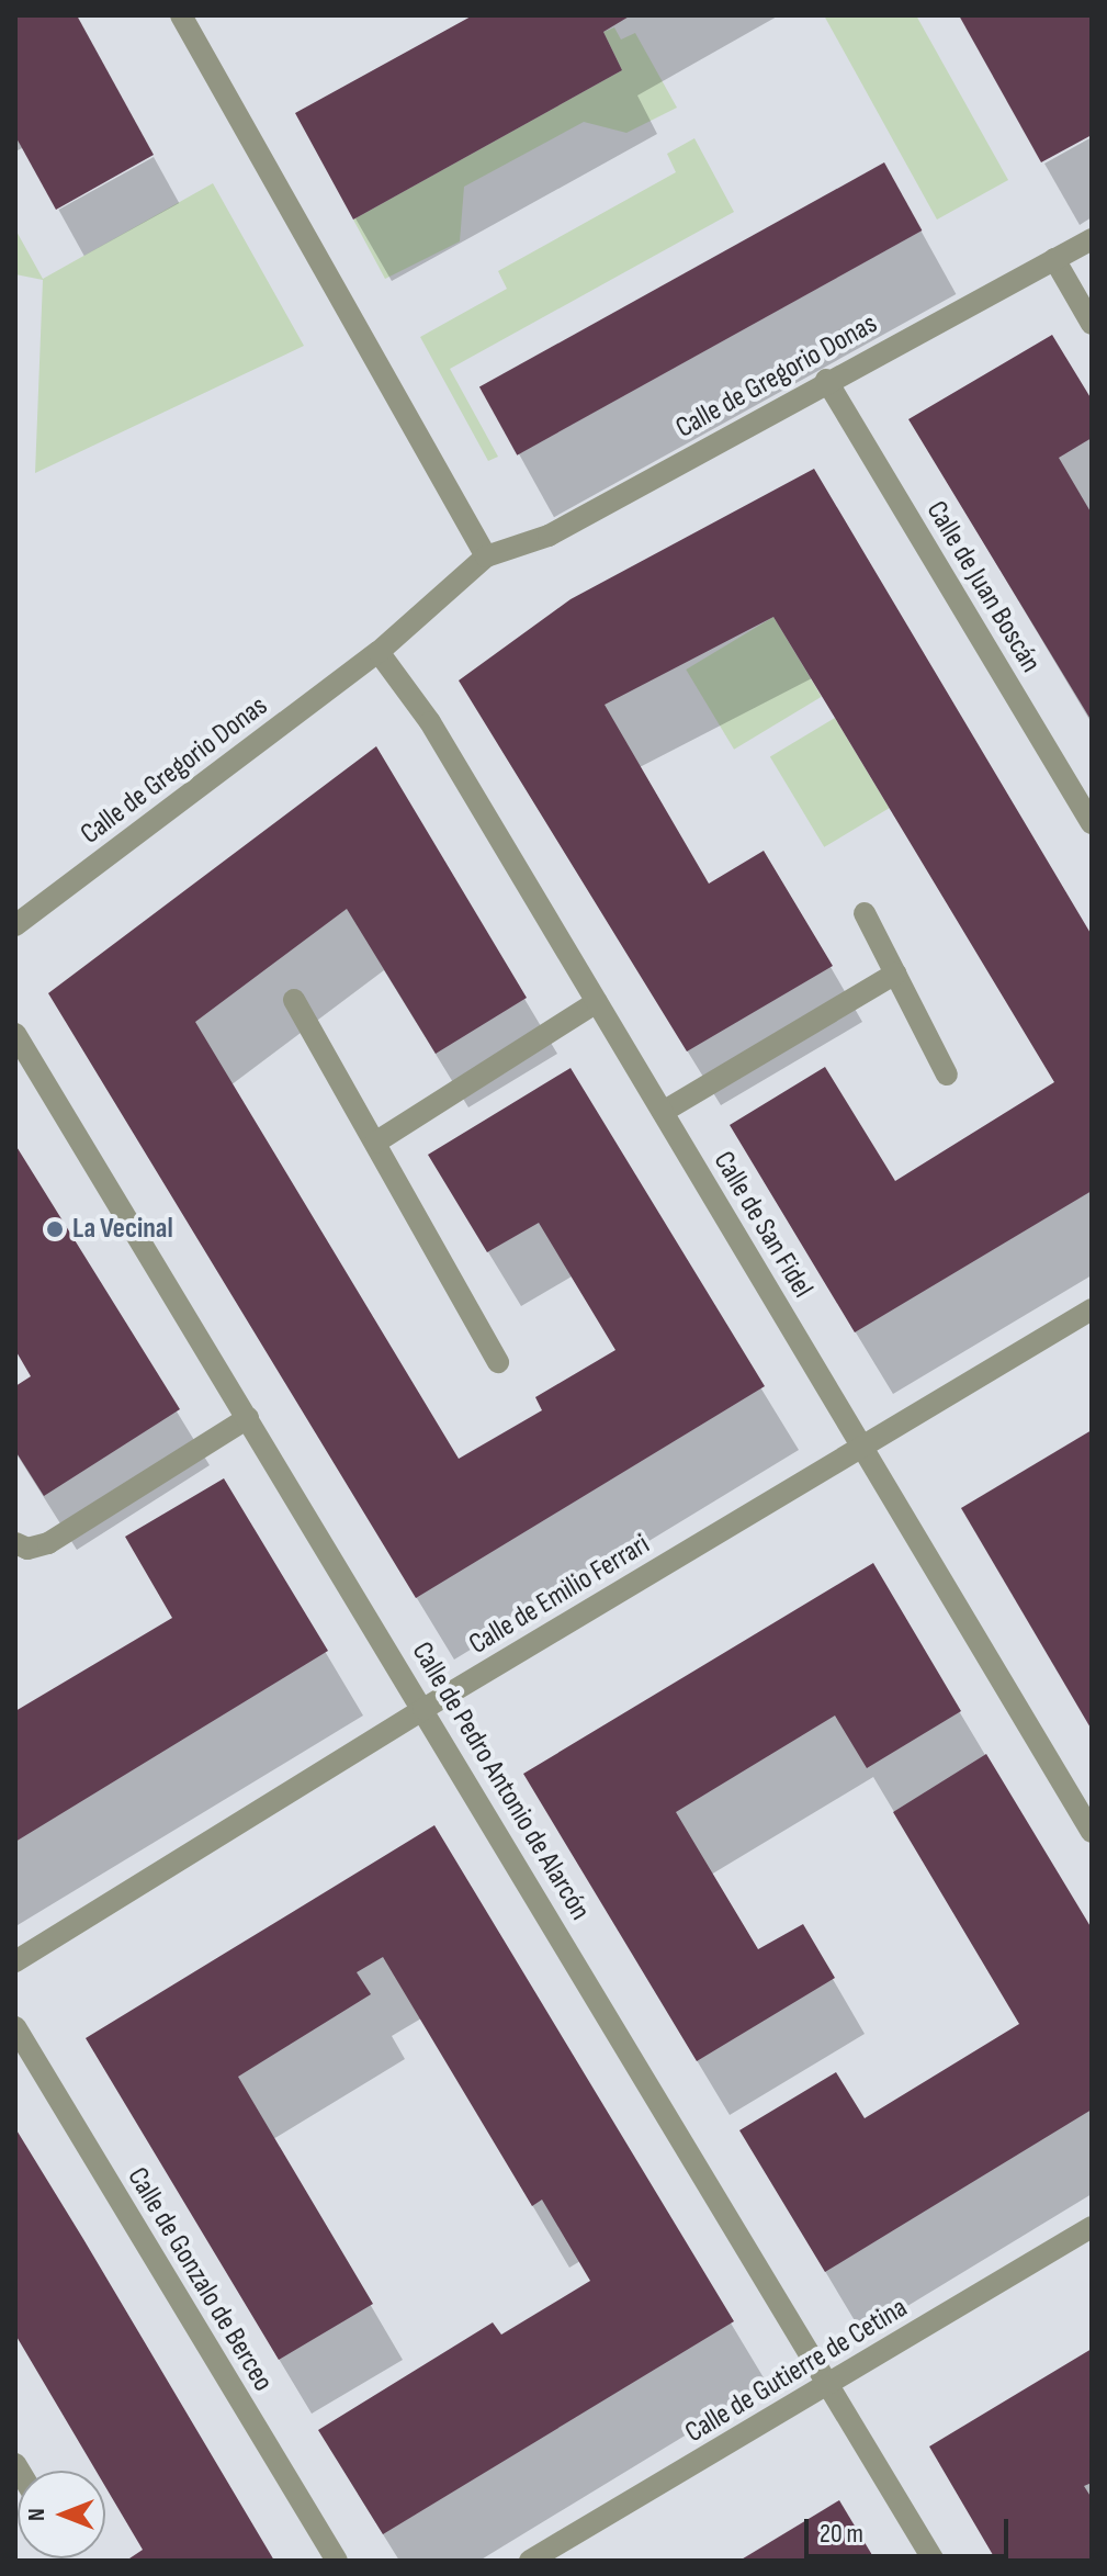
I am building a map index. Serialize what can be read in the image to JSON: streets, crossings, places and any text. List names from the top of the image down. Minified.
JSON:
{"streets":{"street":["Calle de Gregorio Donas","Calle de Juan Boscán","Calle de San Fidel","Calle de Emilio Ferrari","Calle de Pedro Antonio de Alarcón","Calle de Gonzalo de Berceo","Calle de Gutierre de Cetina"]},"crossings":[["Calle de Gregorio Donas","Calle de Juan Boscán"],["Calle de Gregorio Donas","Calle de San Fidel"],["Calle de San Fidel","Calle de Emilio Ferrari"],["Calle de Emilio Ferrari","Calle de Pedro Antonio de Alarcón"],["Calle de Pedro Antonio de Alarcón","Calle de Gutierre de Cetina"]],"places":["La Vecinal"],"scale_bar":"20 m","north":"left"}
